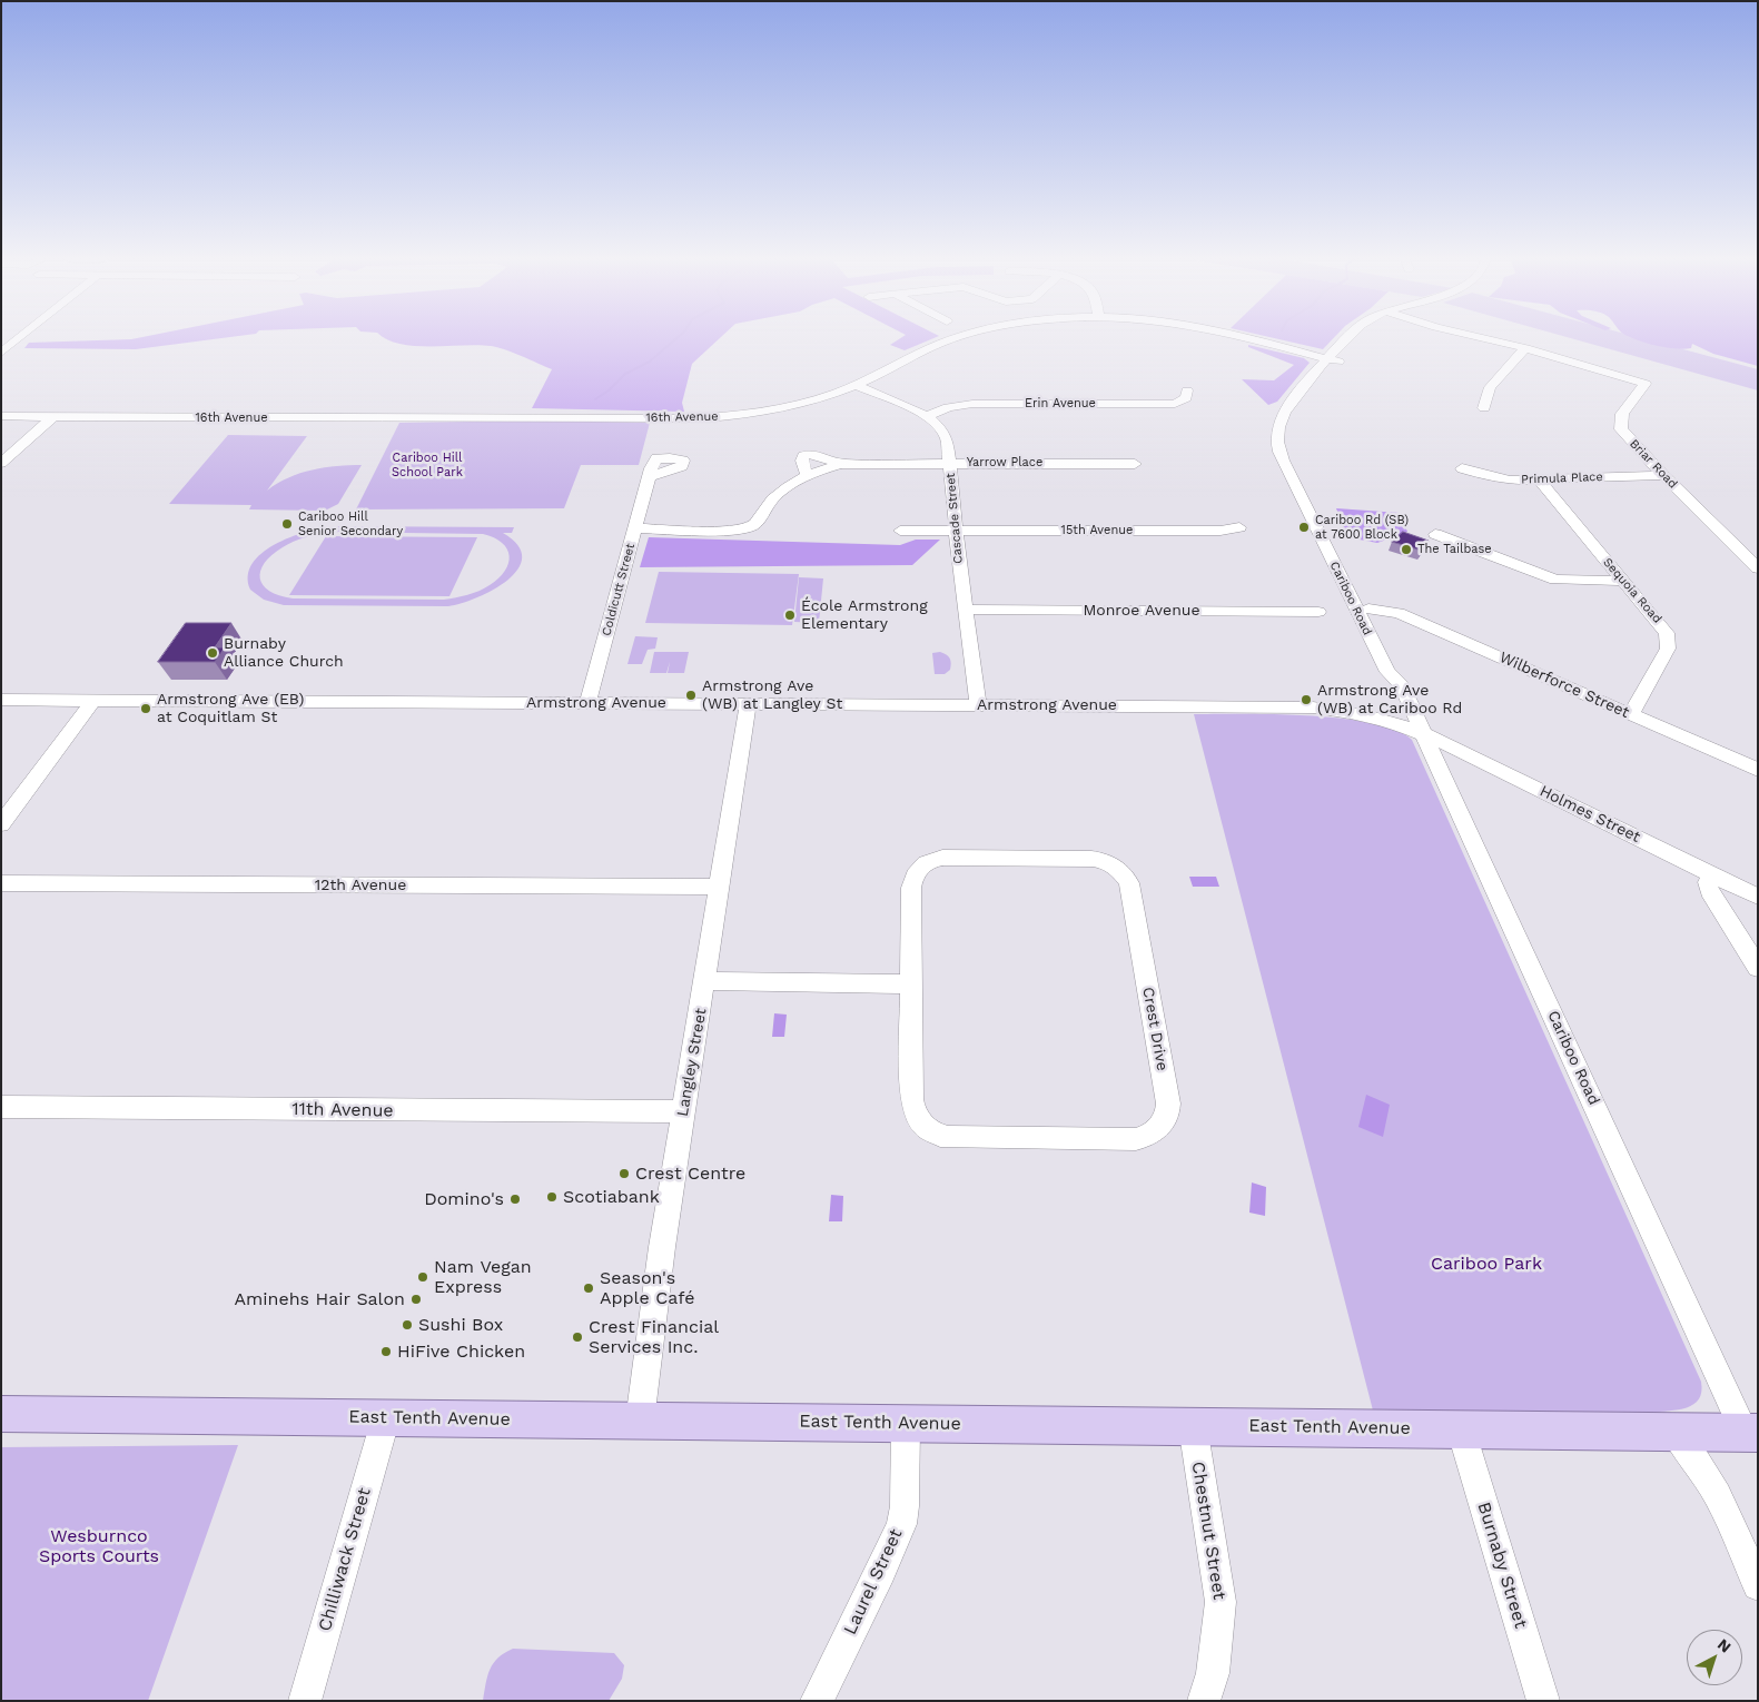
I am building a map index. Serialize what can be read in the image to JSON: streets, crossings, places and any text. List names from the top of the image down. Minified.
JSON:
{"streets":{"main road":["East Tenth Avenue"],"street":["Erin Avenue","16th Avenue","Yarrow Place","Briar Road","Primula Place","Cascade Street","15th Avenue","Coldicutt Street","Sequoia Road","Cariboo Road","Monroe Avenue","Wilberforce Street","Armstrong Avenue","Holmes Street","12th Avenue","Crest Drive","Langley Street","11th Avenue","Chestnut Street","Chilliwack Street","Burnaby Street","Laurel Street"]},"crossings":[["Erin Avenue","Cascade Street"],["16th Avenue","Cascade Street"],["16th Avenue","Cariboo Road"],["Yarrow Place","Cascade Street"],["Yarrow Place","Coldicutt Street"],["Briar Road","Primula Place"],["Primula Place","Sequoia Road"],["Cascade Street","15th Avenue"],["Cascade Street","Monroe Avenue"],["Cascade Street","Armstrong Avenue"],["Coldicutt Street","Armstrong Avenue"],["Sequoia Road","Wilberforce Street"],["Cariboo Road","Wilberforce Street"],["Cariboo Road","Armstrong Avenue"],["Cariboo Road","Holmes Street"],["Cariboo Road","East Tenth Avenue"],["Armstrong Avenue","Holmes Street"],["Armstrong Avenue","Langley Street"],["12th Avenue","Langley Street"],["Langley Street","11th Avenue"],["Langley Street","East Tenth Avenue"],["East Tenth Avenue","Chestnut Street"],["East Tenth Avenue","Chilliwack Street"],["East Tenth Avenue","Burnaby Street"],["East Tenth Avenue","Laurel Street"]],"parks":["Cariboo Hill School Park","Cariboo Park","Wesburnco Sports Courts"],"places":["Cariboo Hill Senior Secondary","Cariboo Rd (SB) at 7600 Block","The Tailbase","École Armstrong Elementary","Burnaby Alliance Church","Armstrong Ave (WB) at Langley St","Armstrong Ave (WB) at Cariboo Rd","Armstrong Ave (EB) at Coquitlam St","Crest Centre","Scotiabank","Domino's","Nam Vegan Express","Season's Apple Café","Aminehs Hair Salon","Sushi Box","Crest Financial Services Inc.","HiFive Chicken"],"north":"top right"}
